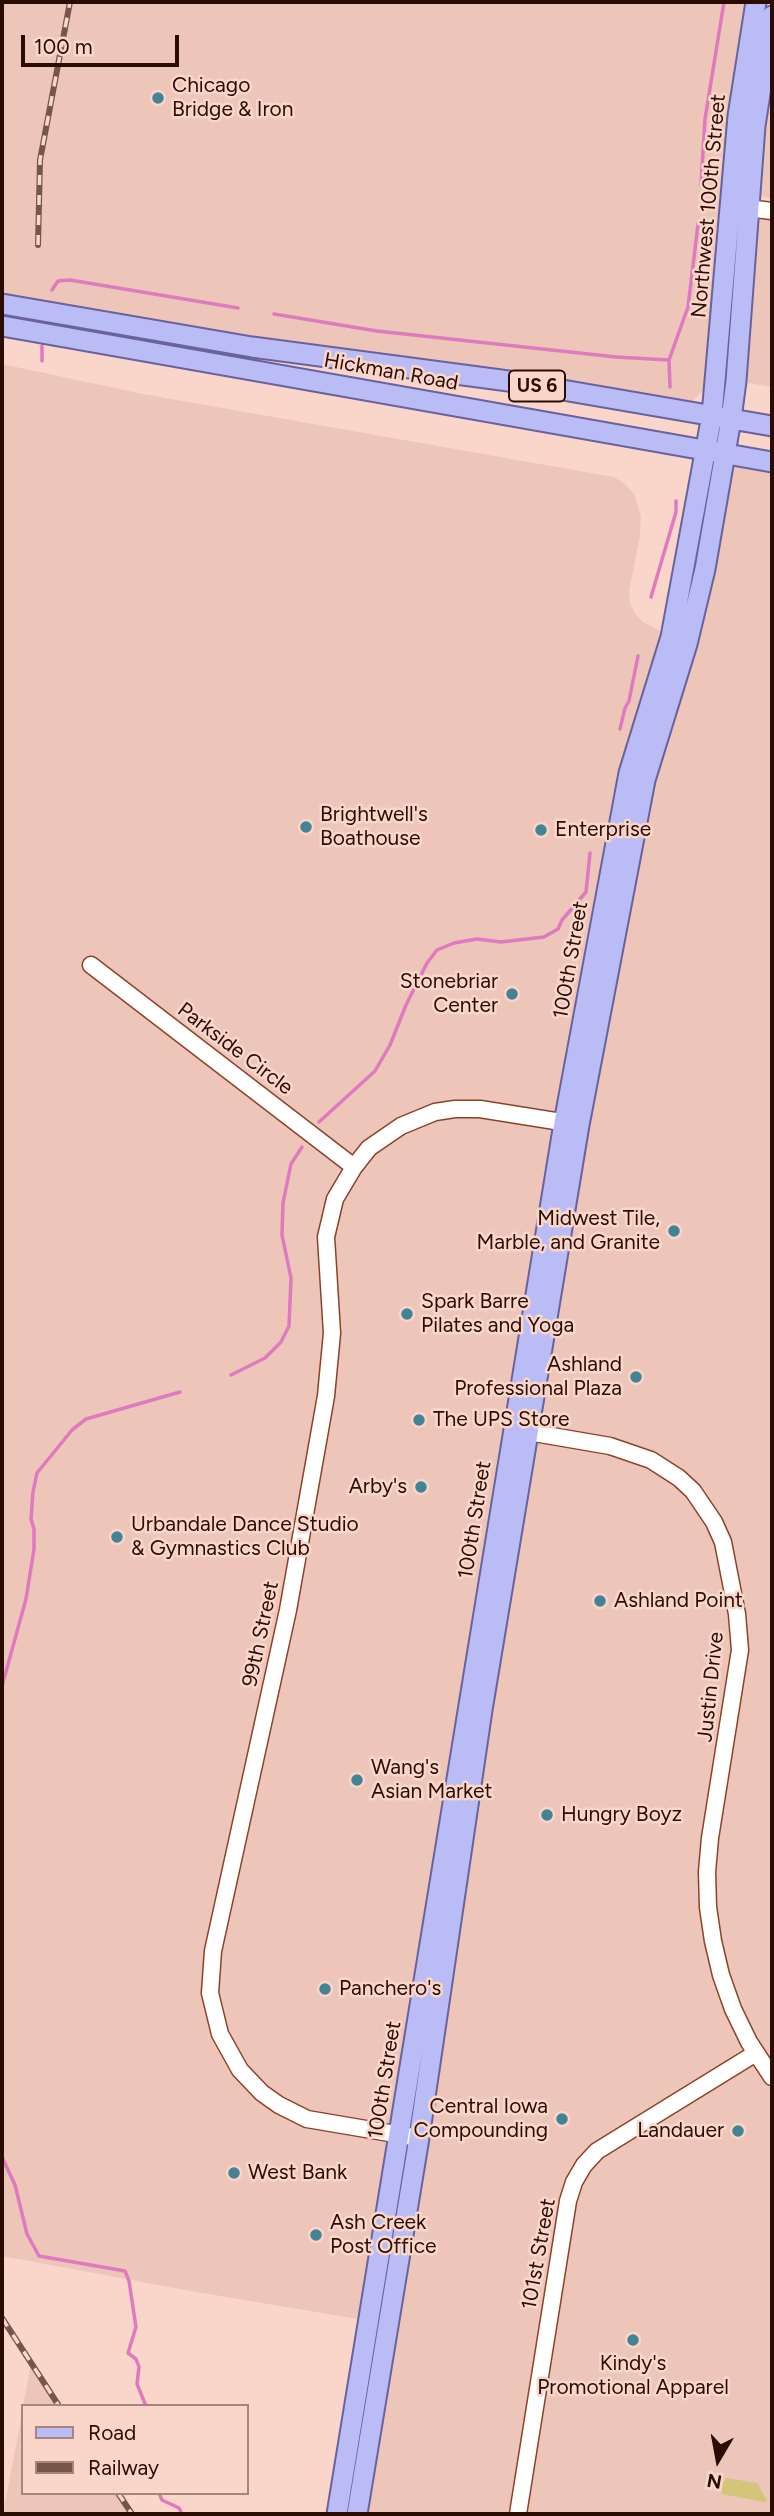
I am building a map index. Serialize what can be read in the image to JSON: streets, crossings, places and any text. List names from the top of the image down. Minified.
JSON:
{"streets":{"main road":["Northwest 100th Street","Hickman Road","US 6","100th Street"],"street":["Parkside Circle","99th Street","Justin Drive","101st Street"]},"crossings":[["Northwest 100th Street","Hickman Road"],["Northwest 100th Street","100th Street"],["Hickman Road","100th Street"],["100th Street","99th Street"],["100th Street","Justin Drive"],["Parkside Circle","99th Street"],["Justin Drive","101st Street"]],"places":["Chicago Bridge & Iron","Brightwell's Boathouse","Enterprise","Stonebriar Center","Midwest Tile, Marble, and Granite","Spark Barre Pilates and Yoga","Ashland Professional Plaza","The UPS Store","Arby's","Urbandale Dance Studio & Gymnastics Club","Ashland Point","Wang's Asian Market","Hungry Boyz","Panchero's","Central Iowa Compounding","Landauer","West Bank","Ash Creek Post Office","Kindy's Promotional Apparel"],"legend":["Road","Railway"],"scale_bar":"100 m","north":"bottom"}
